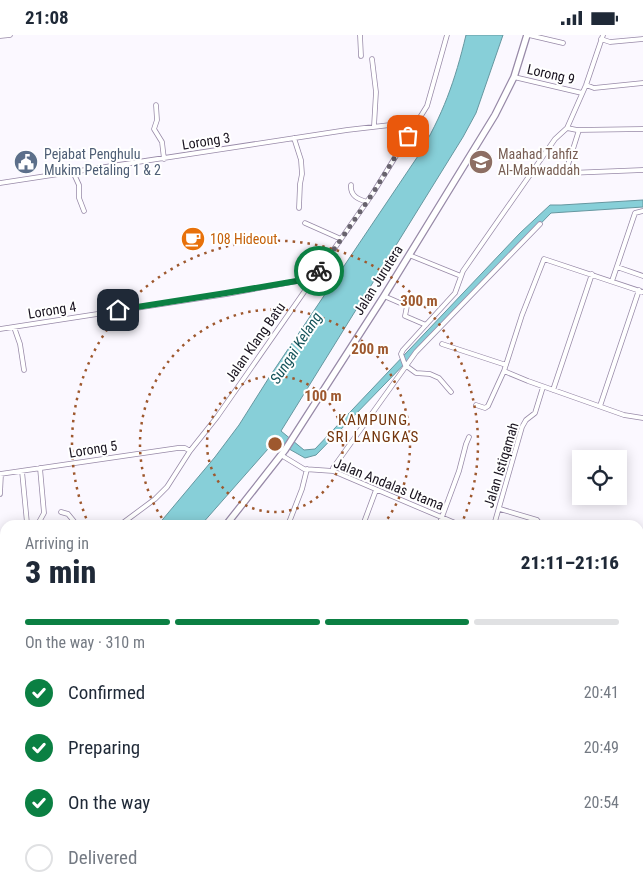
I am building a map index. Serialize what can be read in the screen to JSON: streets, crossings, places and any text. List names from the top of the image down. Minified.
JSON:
{"streets":{"street":["Lorong 9","Lorong 3","Jalan Jurutera","Lorong 4","Jalan Klang Batu","Lorong 5","Jalan Istiqamah","Jalan Andalas Utama"]},"crossings":[["Lorong 9","Jalan Jurutera"],["Lorong 3","Jalan Klang Batu"],["Jalan Jurutera","Jalan Andalas Utama"],["Lorong 4","Jalan Klang Batu"],["Jalan Klang Batu","Lorong 5"]],"districts":["KAMPUNG SRI LANGKAS"],"water":["Sungai Kelang"],"places":{"public building":["Pejabat Penghulu Mukim Petaling 1 & 2"],"school or university":["Maahad Tahfiz Al-Mahwaddah"],"cafe":["108 Hideout"]},"page":{"status":"21:08","heading":["3 min","Arriving in","21:11–21:16"],"bar":"On the way · 310 m","list":[["Confirmed","20:41"],["Preparing","20:49"],["On the way","20:54"],"Delivered"]},"rings":["300 m","200 m","100 m"]}
